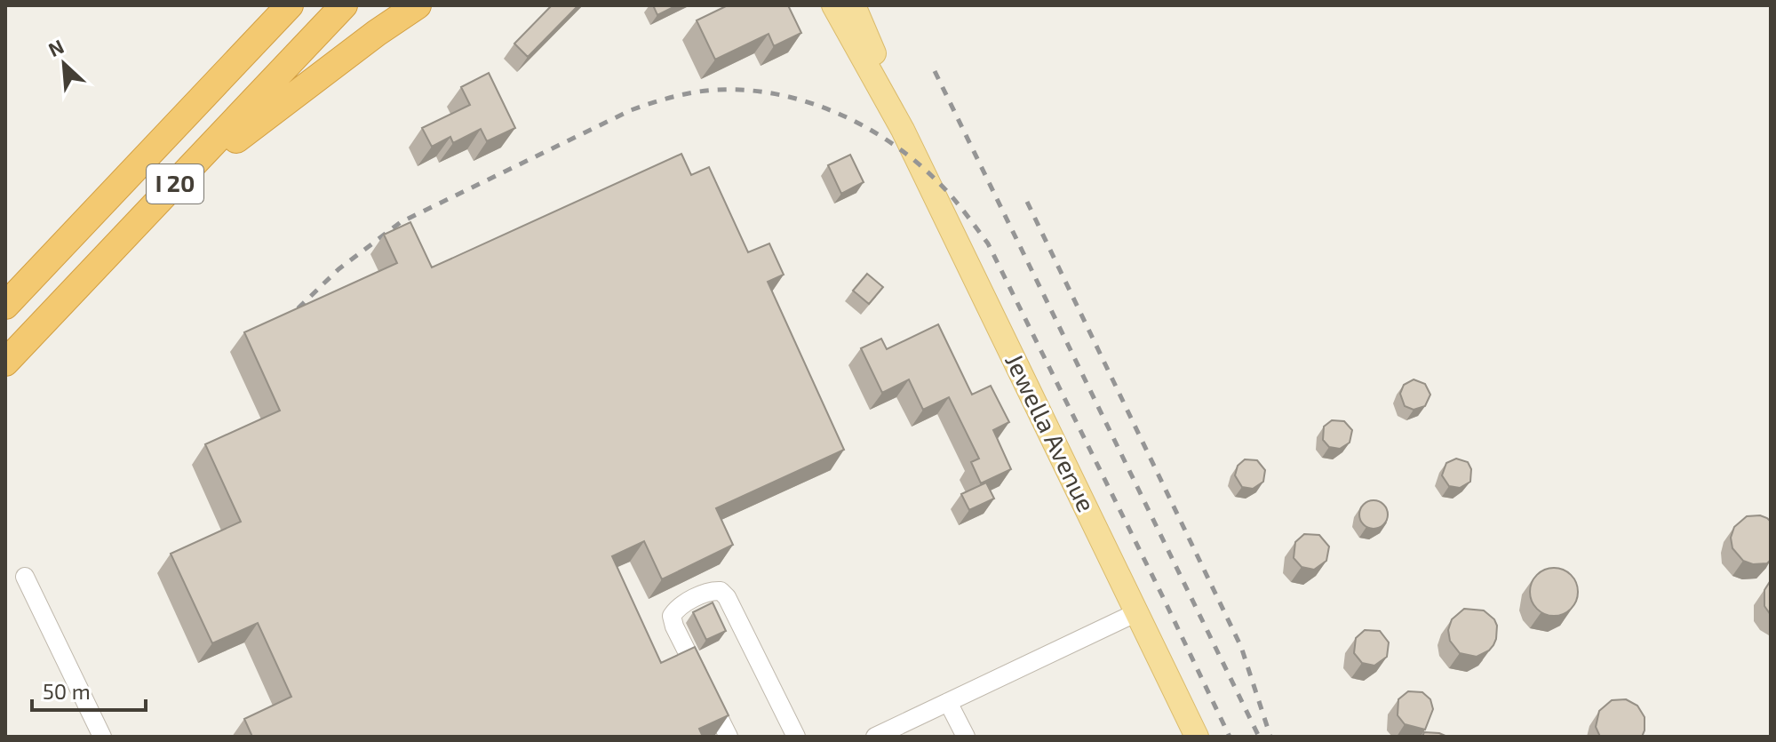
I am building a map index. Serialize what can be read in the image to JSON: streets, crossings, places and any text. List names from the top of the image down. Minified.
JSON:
{"streets":{"highway":["I 20"],"main road":["Jewella Avenue"]},"scale_bar":"50 m","north":"top left"}
